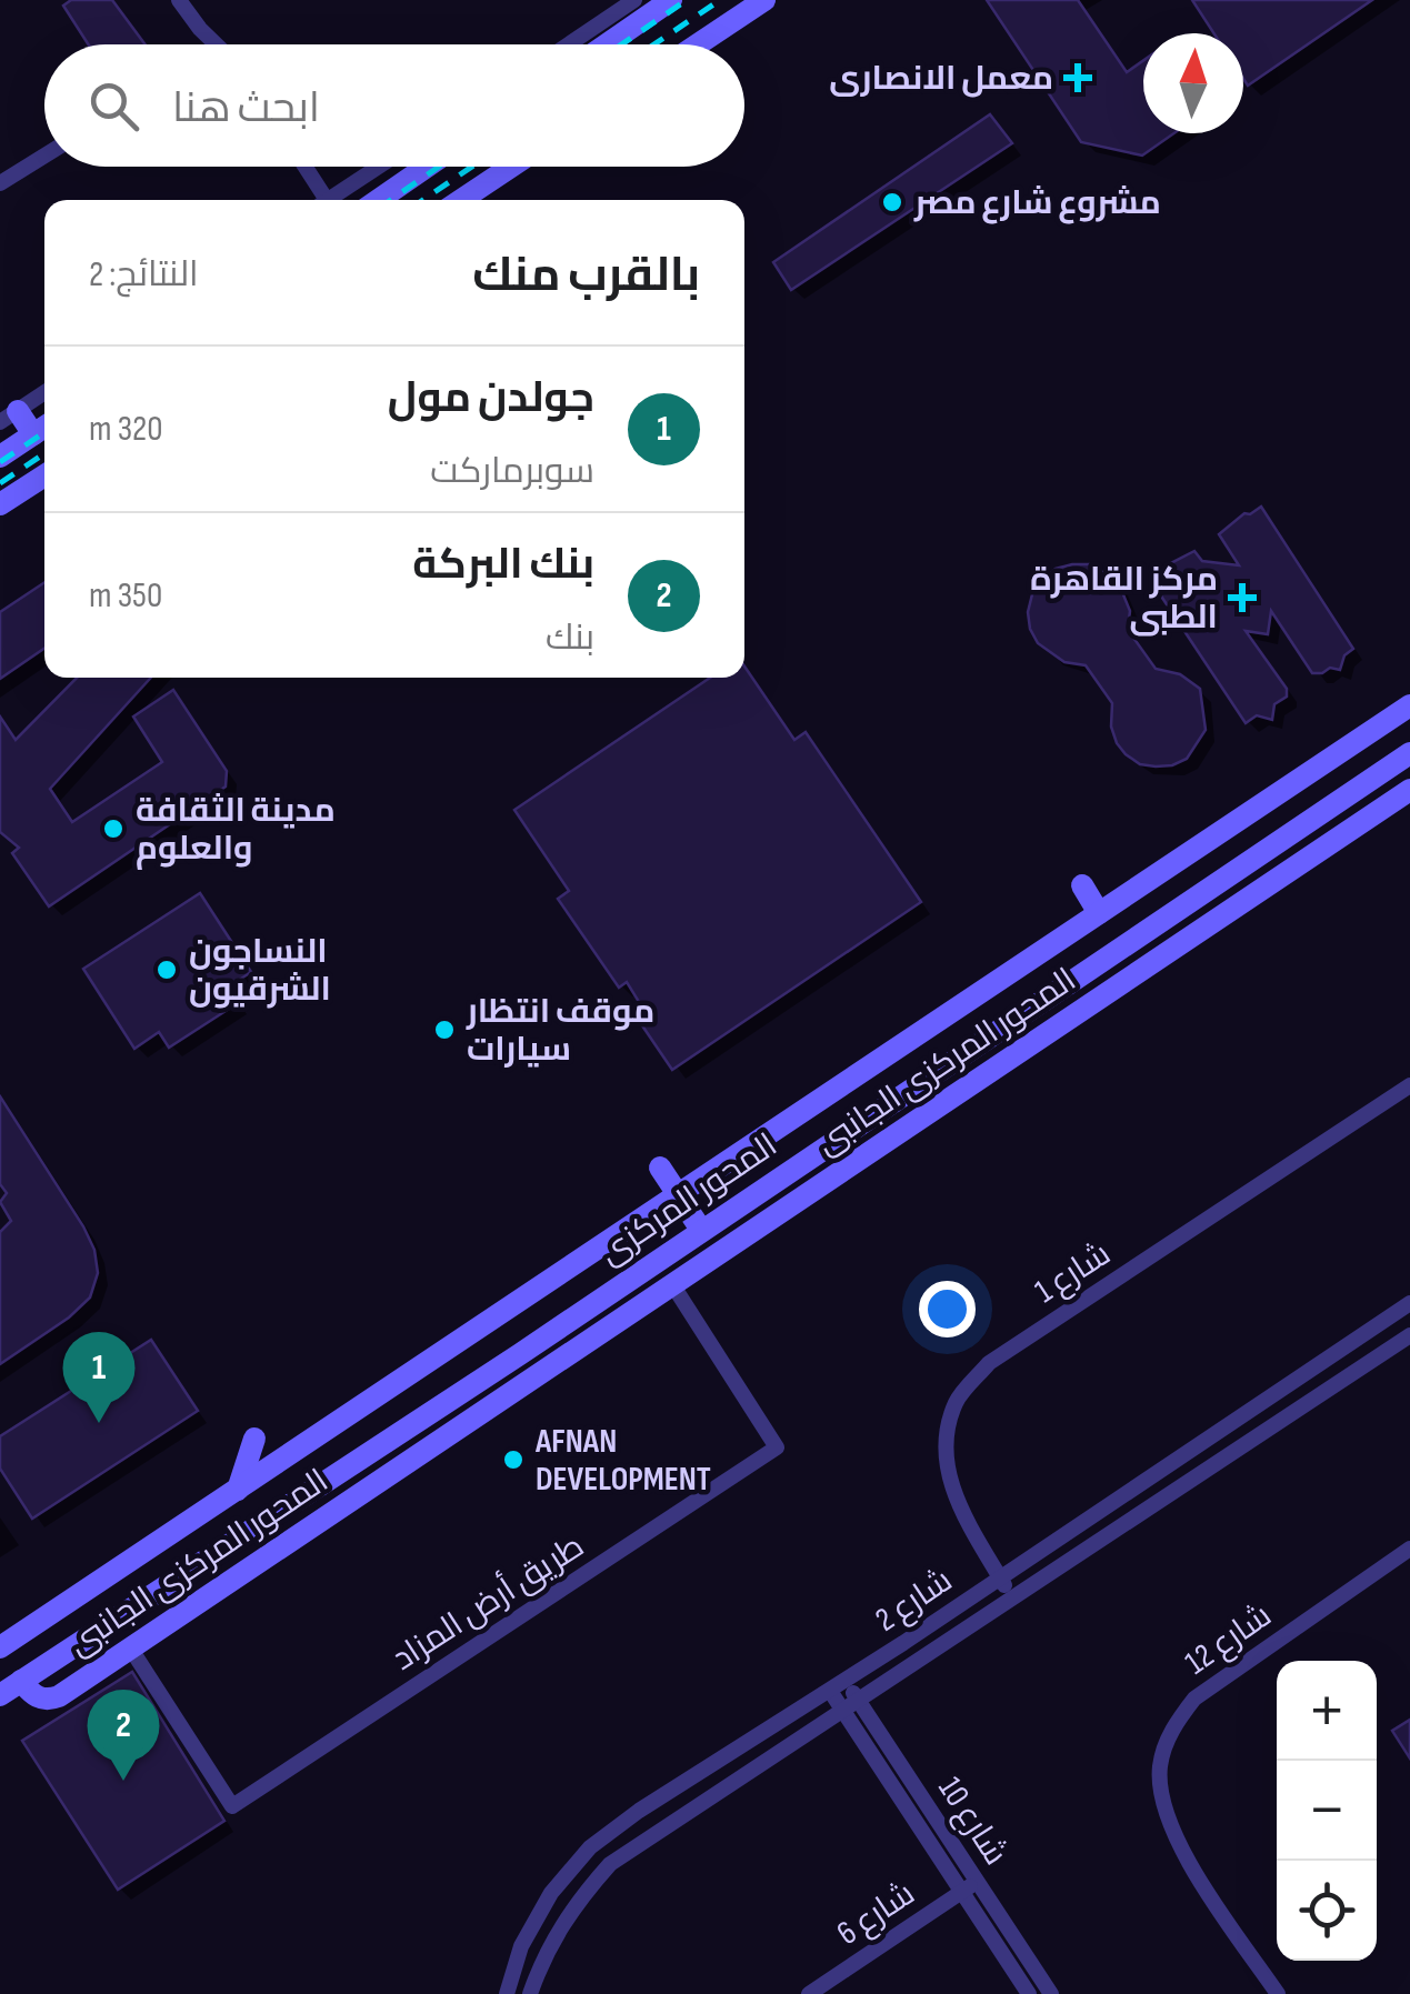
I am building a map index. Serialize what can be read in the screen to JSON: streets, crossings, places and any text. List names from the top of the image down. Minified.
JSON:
{"streets":{"main road":["المحور المركزى الجانبى","المحور المركزى"],"street":["شارع 1","شارع 2","طريق أرض المزاد","شارع 12","شارع 10","شارع 6"]},"crossings":[["المحور المركزى الجانبى","المحور المركزى"],["المحور المركزى الجانبى","طريق أرض المزاد"],["شارع 1","شارع 2"],["شارع 2","شارع 10"],["شارع 10","شارع 6"]],"places":{"health":["معمل الانصارى","مركز القاهرة الطبى"],"other":["مشروع شارع مصر","مدينة الثقافة والعلوم","النساجون الشرقيون","موقف انتظار سيارات","AFNAN DEVELOPMENT"]},"north":"top","page":{"search":"ابحث هنا","heading":["بالقرب منك","النتائج: 2"],"list":[{"mark":"1","name":"جولدن مول","note":"سوبرماركت","value":"320 m"},{"mark":"2","name":"بنك البركة","note":"بنك","value":"350 m"}],"pins":["1","2"],"map_buttons":["+","−"]}}
